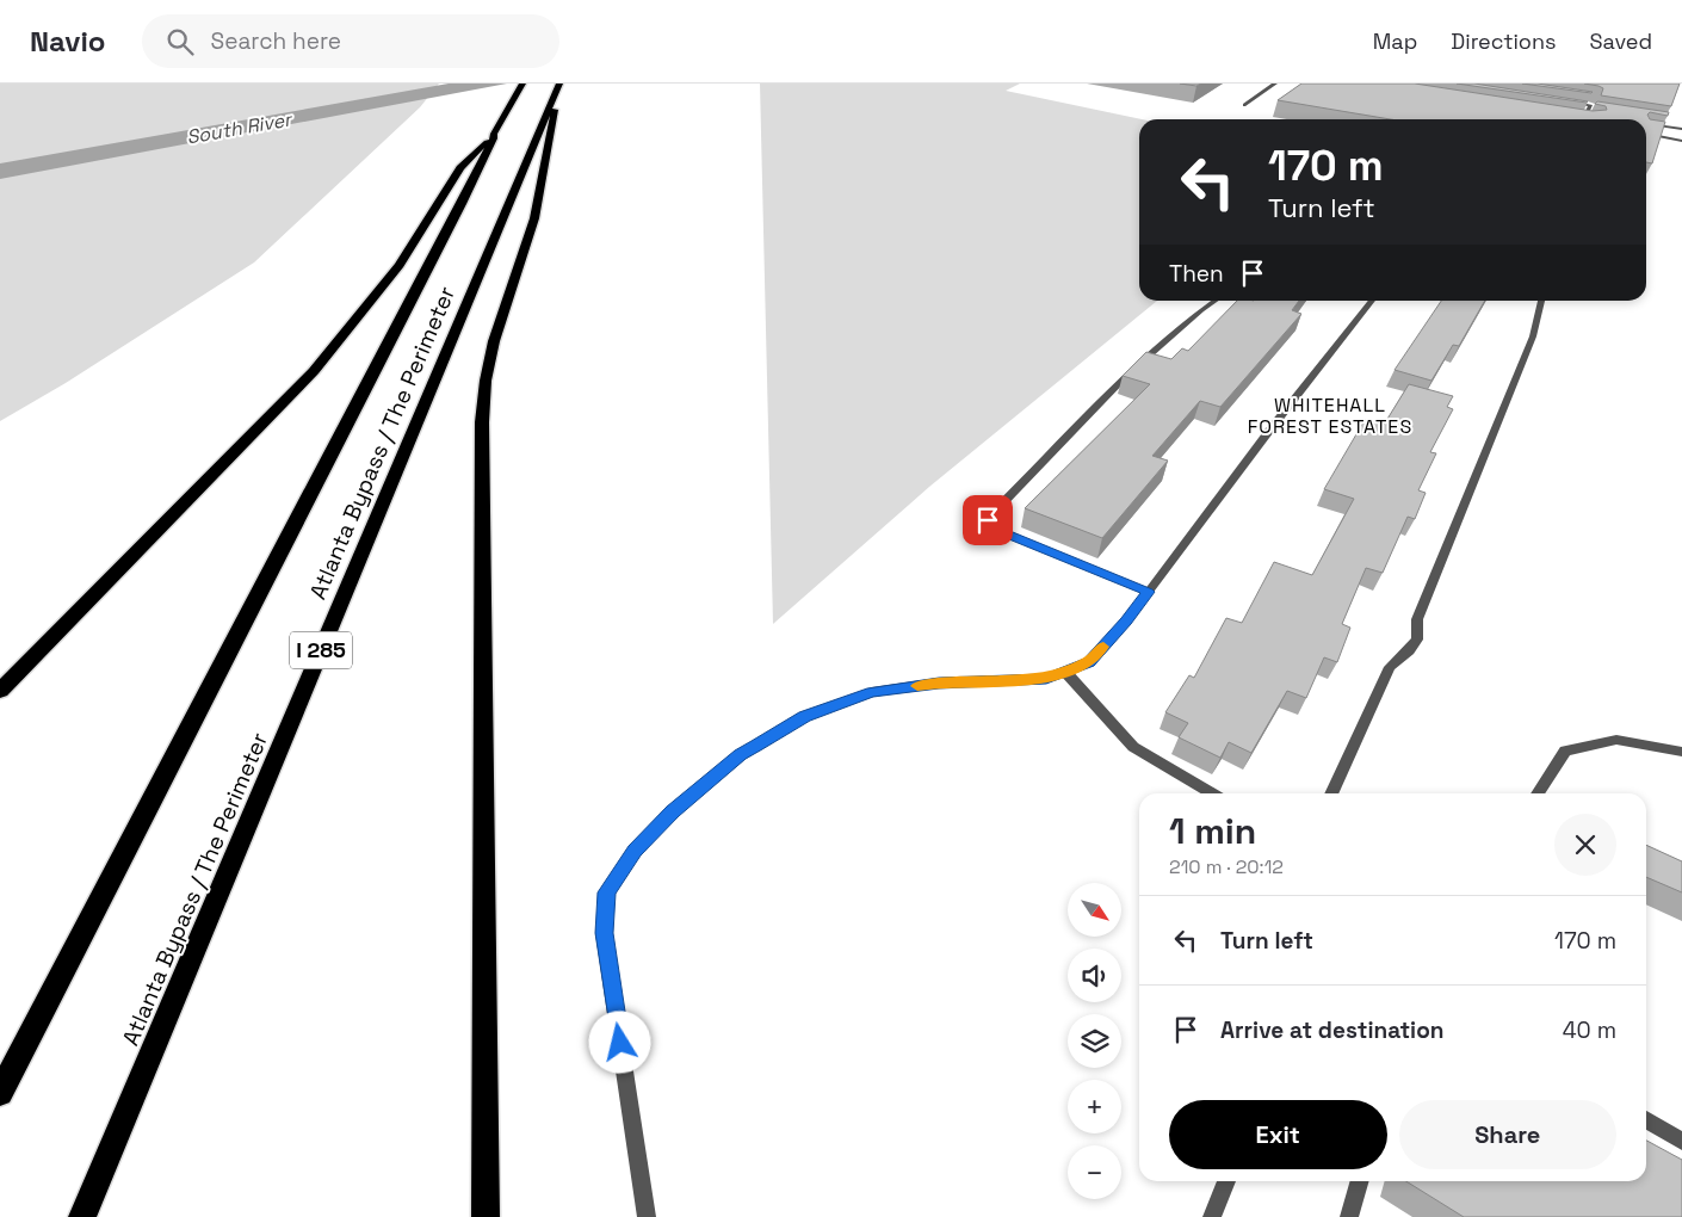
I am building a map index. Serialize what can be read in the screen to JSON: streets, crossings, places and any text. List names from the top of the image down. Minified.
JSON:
{"streets":{"highway":["Atlanta Bypass / The Perimeter","I 285"]},"districts":["WHITEHALL FOREST ESTATES"],"water":["South River"],"north":"bottom right","page":{"header":"Navio","search":"Search here","nav":["Map","Directions","Saved"],"turn":["170 m","Turn left"],"then":"Then","heading":["1 min","210 m · 20:12"],"map_buttons":["+","−"],"list":[{"name":"Turn left","value":"170 m"},{"name":"Arrive at destination","value":"40 m"}],"buttons":["Exit","Share"]}}
